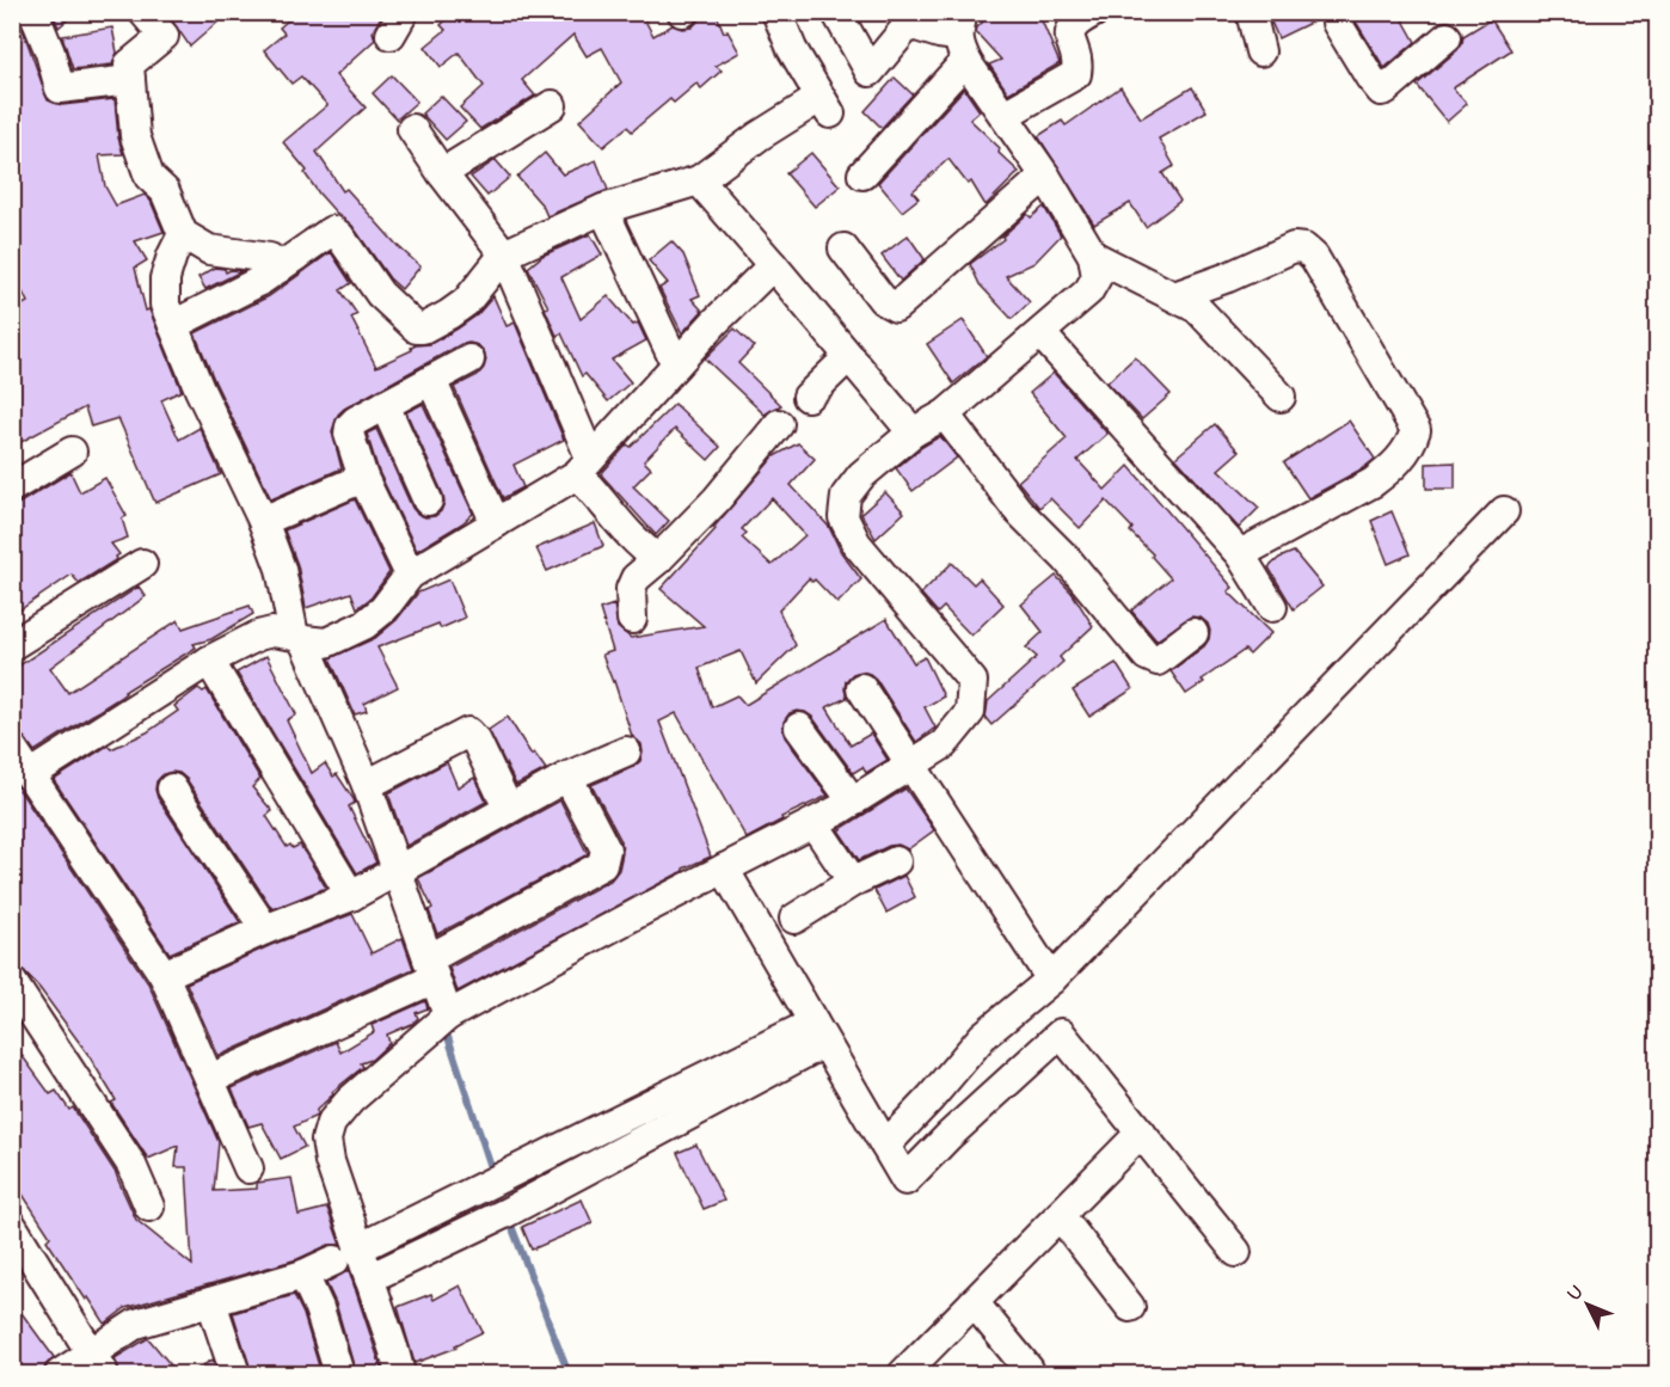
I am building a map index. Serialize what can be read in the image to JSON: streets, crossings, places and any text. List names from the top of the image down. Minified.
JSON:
{"north":"top left"}
